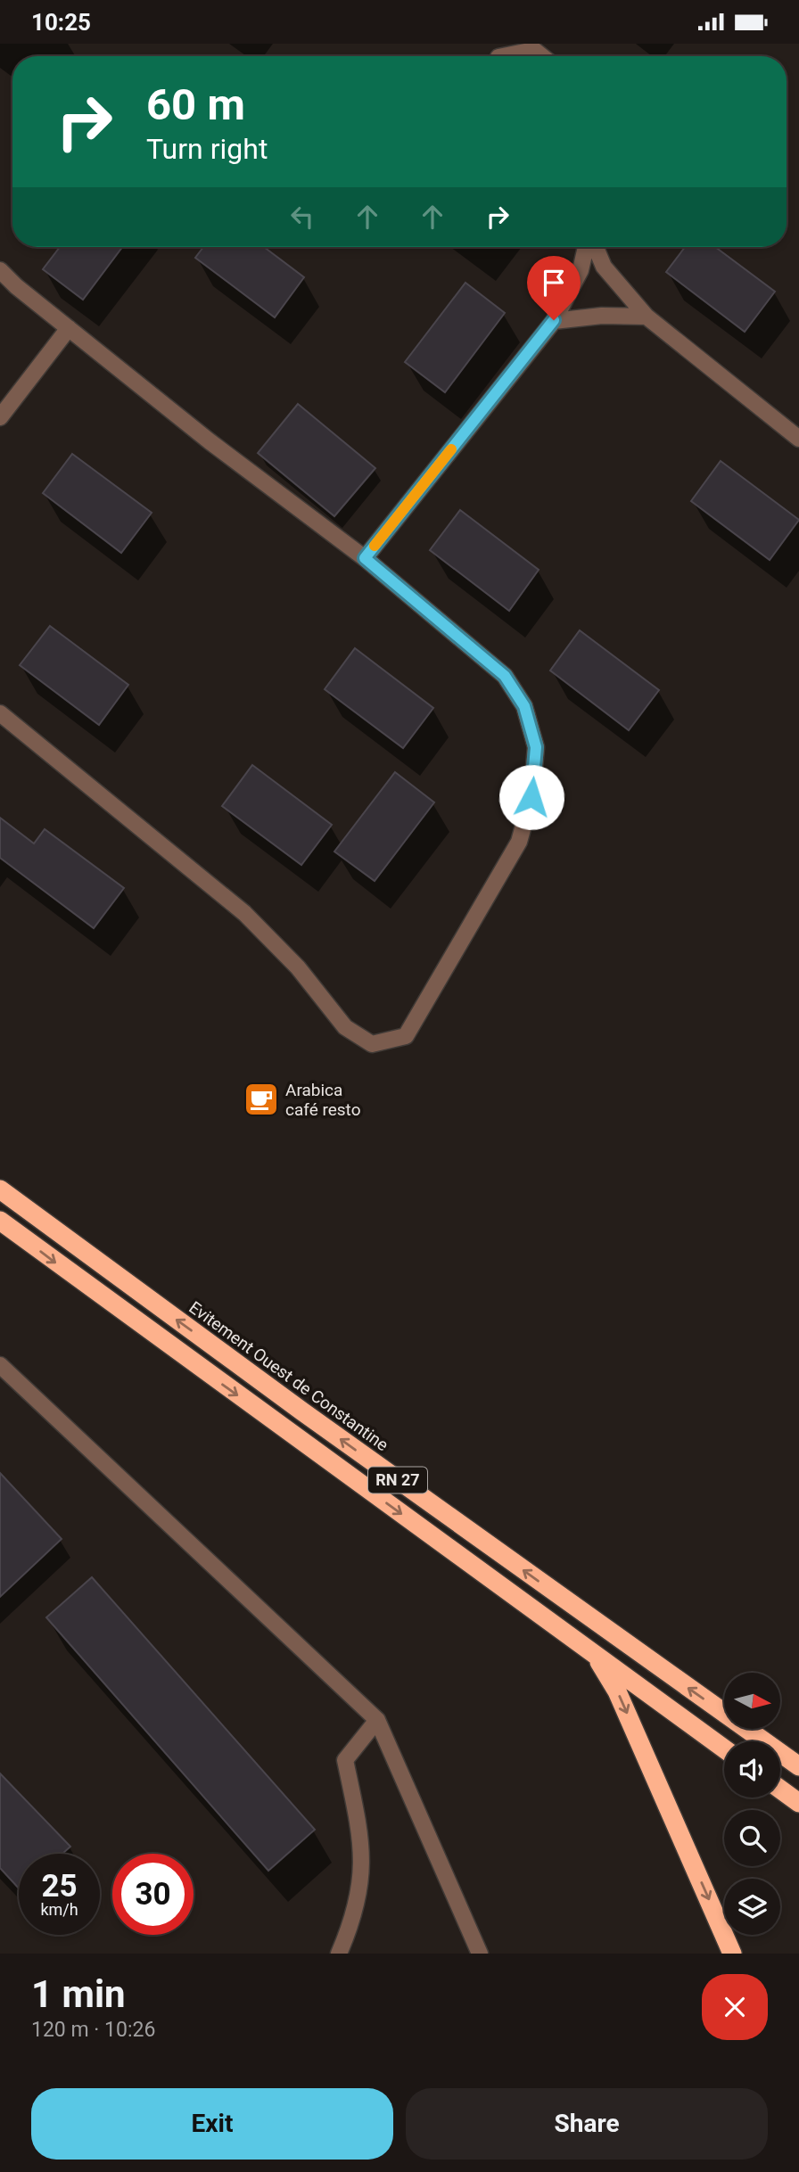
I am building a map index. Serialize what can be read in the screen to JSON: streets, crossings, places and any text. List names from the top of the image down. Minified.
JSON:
{"streets":{"highway":["Evitement Ouest de Constantine","RN 27"]},"places":{"cafe":["Arabica café resto"]},"north":"right","page":{"status":"10:25","turn":["60 m","Turn right"],"speed":"25 km/h","limit":"30","heading":["1 min","120 m · 10:26"],"buttons":["Exit","Share"]}}
